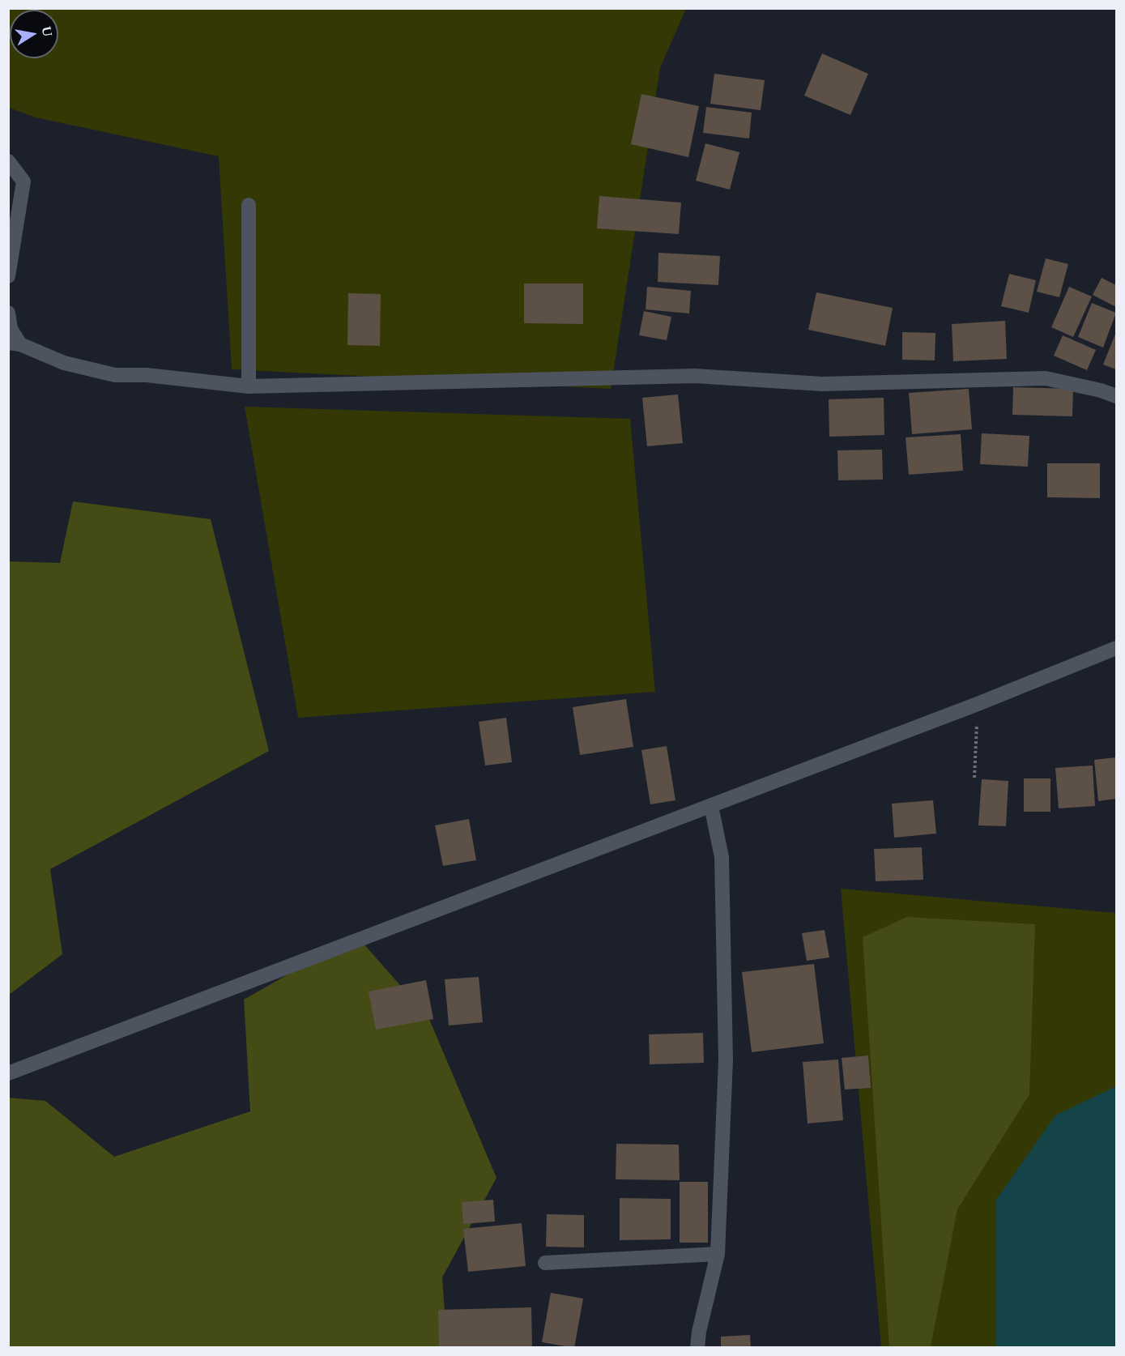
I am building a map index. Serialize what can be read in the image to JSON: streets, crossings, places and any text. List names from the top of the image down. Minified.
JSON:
{"north":"right"}
